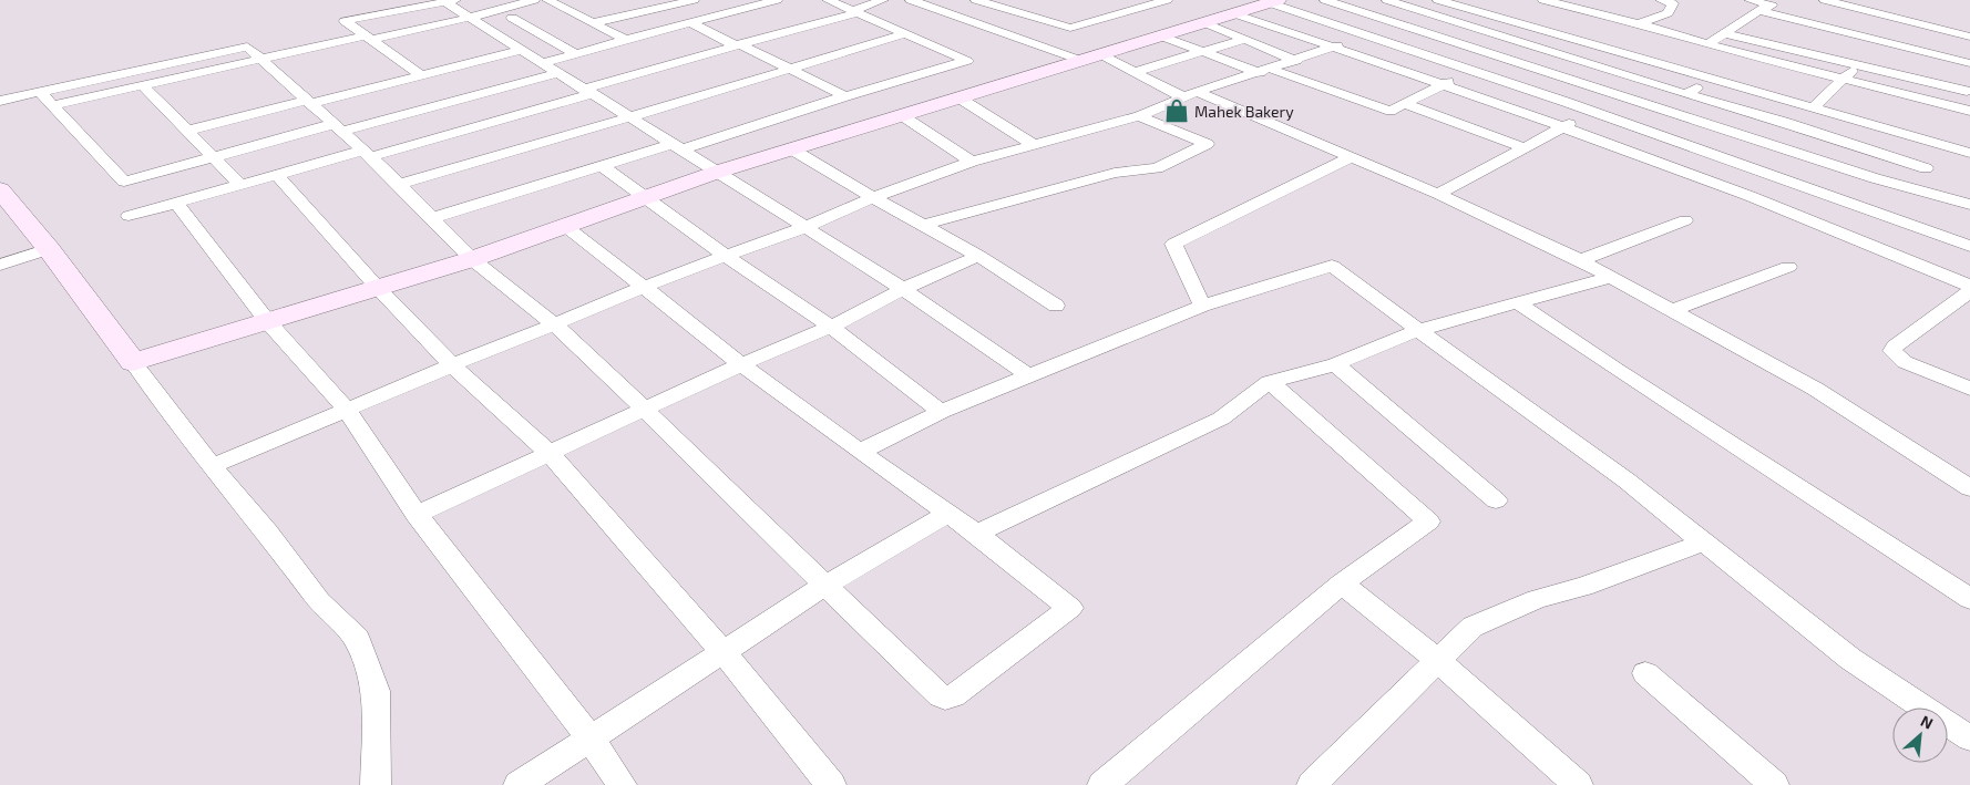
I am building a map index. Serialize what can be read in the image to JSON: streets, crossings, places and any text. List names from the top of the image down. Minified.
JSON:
{"places":{"shop":["Mahek Bakery"]},"north":"top right"}
